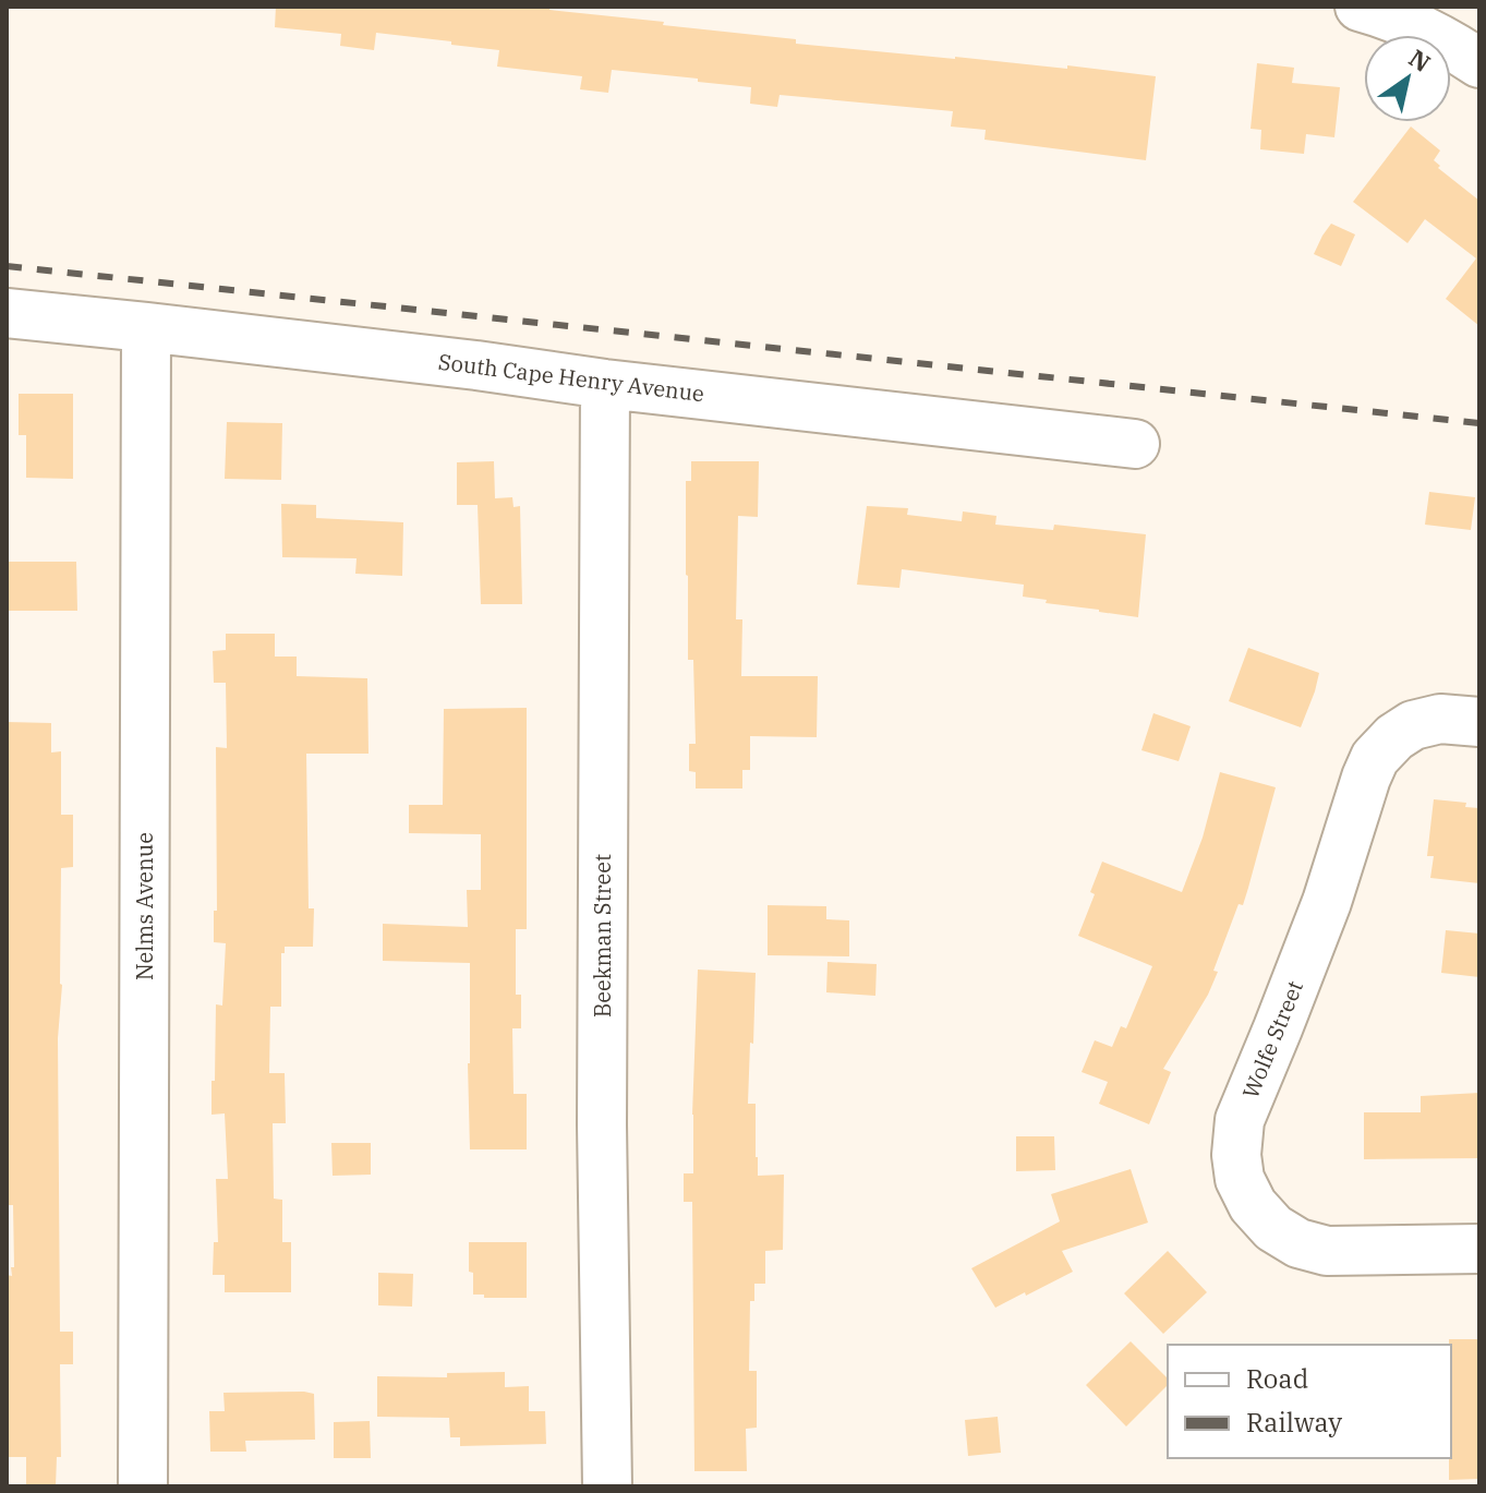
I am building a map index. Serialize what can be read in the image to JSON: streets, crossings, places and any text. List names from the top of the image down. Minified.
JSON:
{"streets":{"street":["South Cape Henry Avenue","Nelms Avenue","Beekman Street","Wolfe Street"]},"crossings":[["South Cape Henry Avenue","Nelms Avenue"],["South Cape Henry Avenue","Beekman Street"]],"legend":["Road","Railway"],"north":"top right"}
